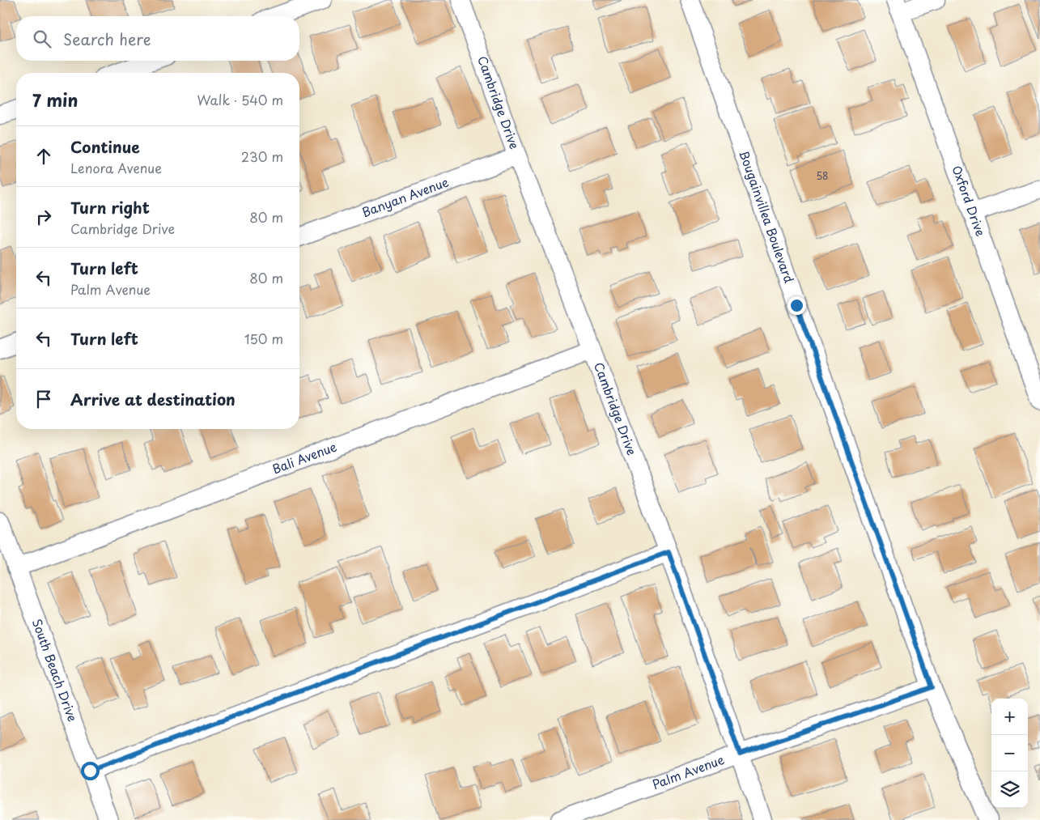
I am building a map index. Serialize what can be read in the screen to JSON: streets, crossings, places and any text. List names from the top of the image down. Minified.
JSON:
{"streets":{"street":["Cambridge Drive","Banyan Avenue","Oxford Drive","Bougainvillea Boulevard","Bali Avenue","South Beach Drive","Palm Avenue"]},"crossings":[["Cambridge Drive","Banyan Avenue"],["Cambridge Drive","Bali Avenue"],["Cambridge Drive","Palm Avenue"],["Bougainvillea Boulevard","Palm Avenue"],["Bali Avenue","South Beach Drive"]],"house_numbers":["58"],"page":{"search":"Search here","heading":["7 min","Walk · 540 m"],"list":[["Continue","Lenora Avenue","230 m"],["Turn right","Cambridge Drive","80 m"],["Turn left","Palm Avenue","80 m"],["Turn left","150 m"],"Arrive at destination"],"map_buttons":["+","−"]}}
